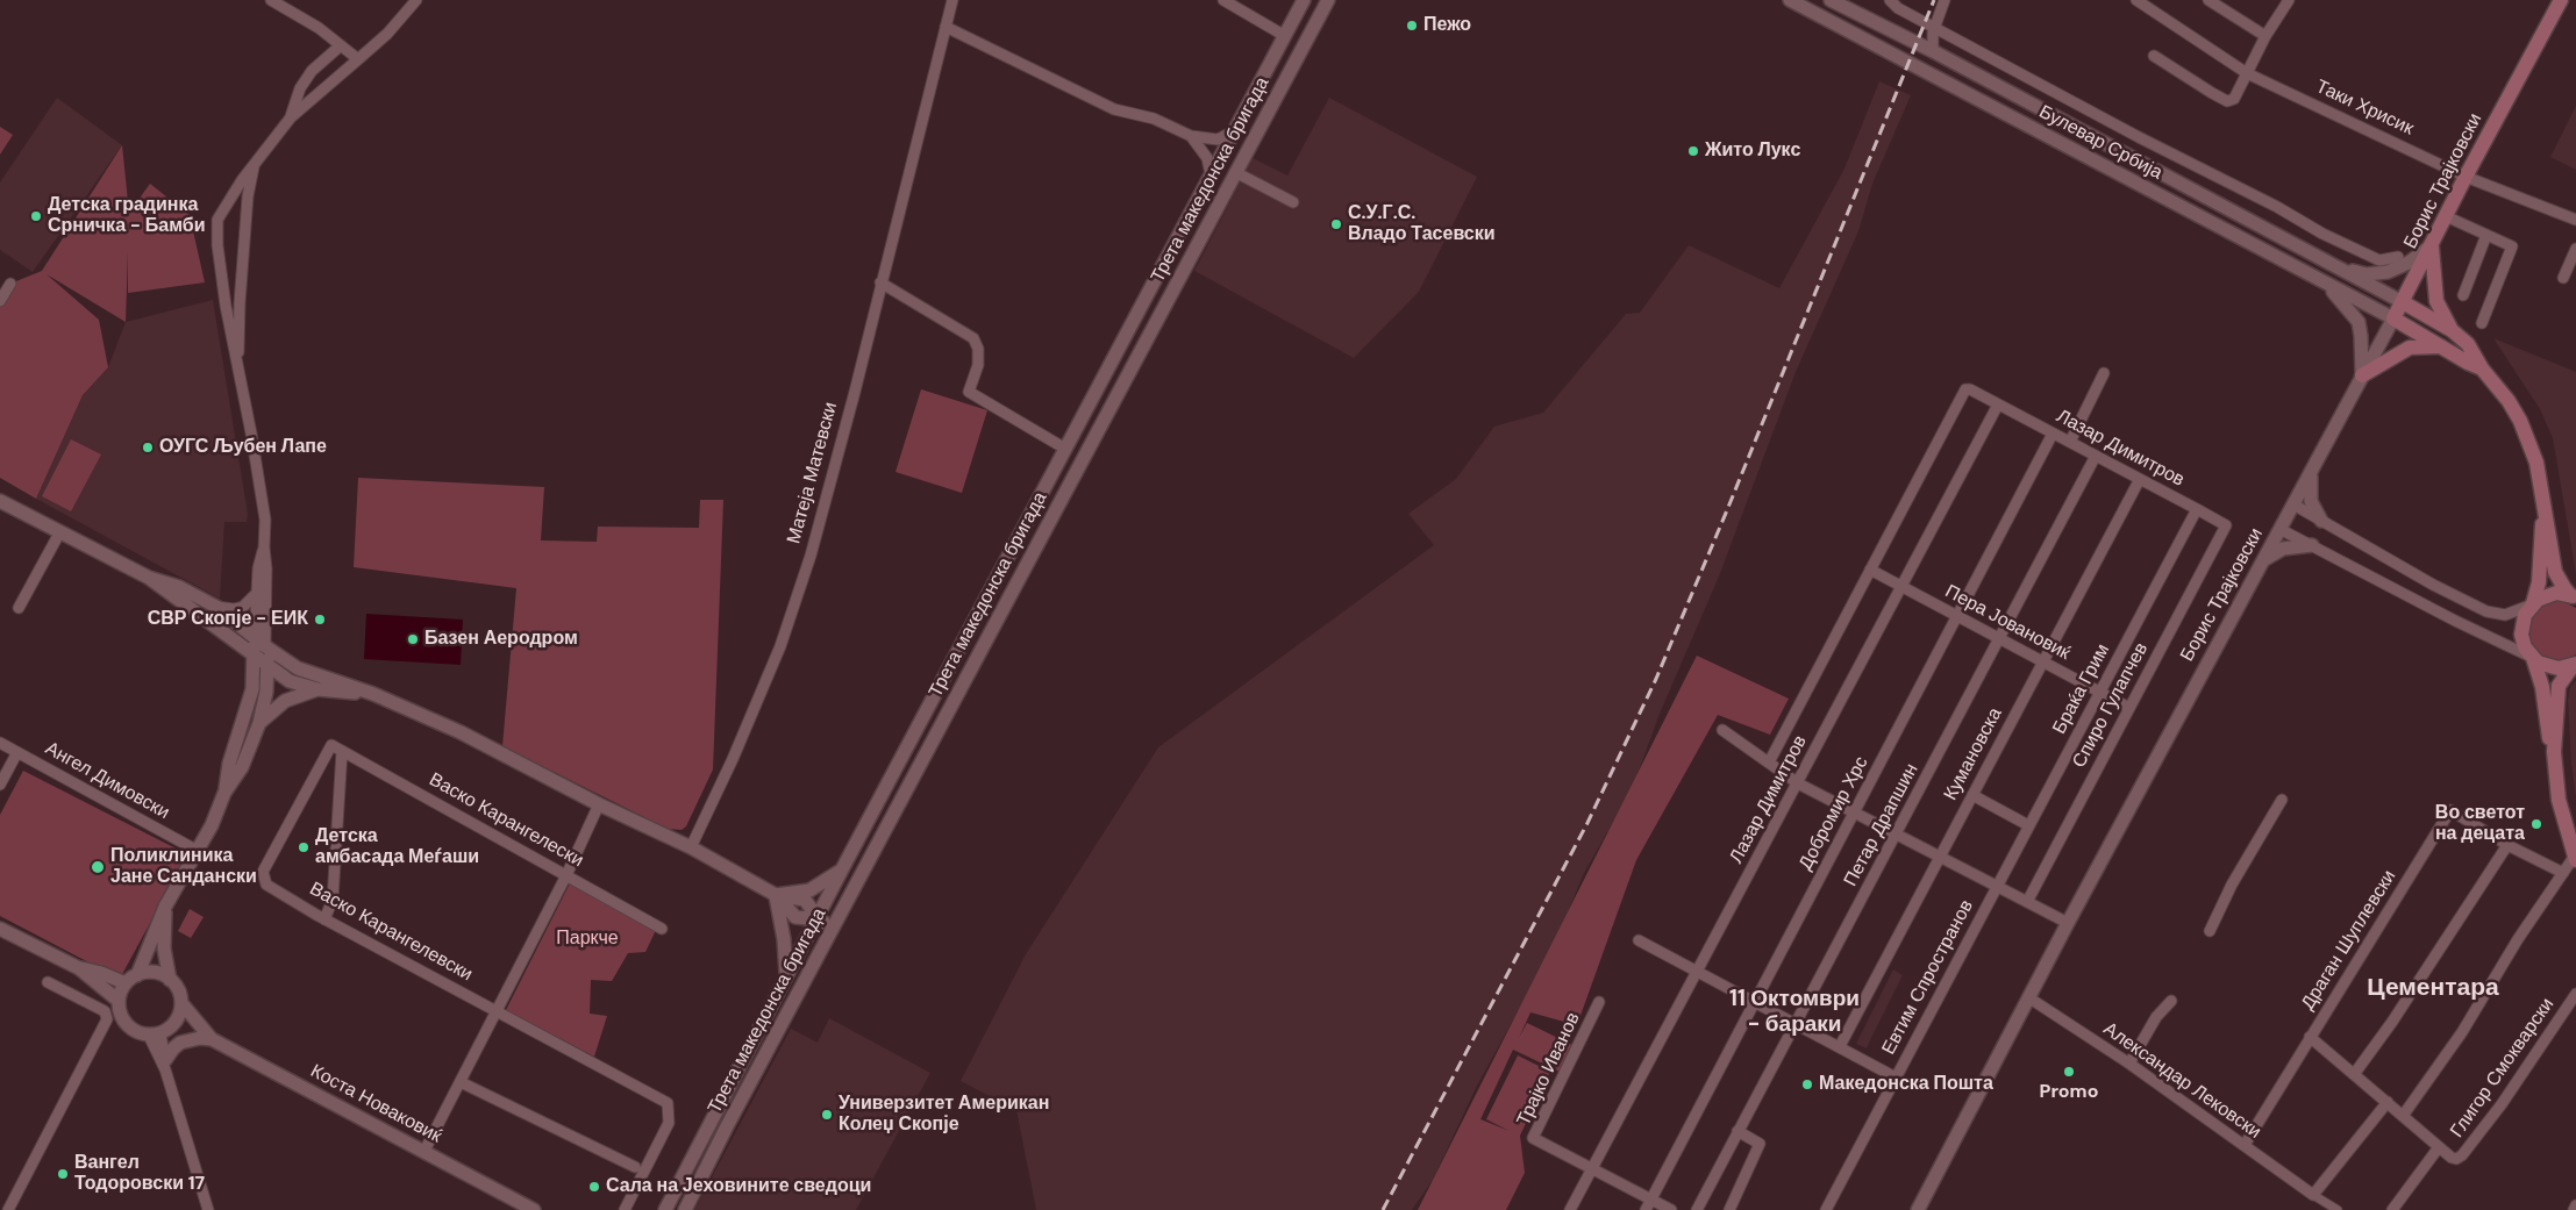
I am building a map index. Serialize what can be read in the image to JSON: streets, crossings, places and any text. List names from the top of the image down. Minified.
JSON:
{"streets":{"main road":["Борис Трајковски"],"street":["Таки Хрисик","Булевар Србија","Трета македонска бригада","Лазар Димитров","Матеја Матевски","Пера Јовановиќ","Браќа Грим","Спиро Гулапчев","Кумановска","Ангел Димовски","Добромир Хрс","Васко Карангелески","Петар Драпшин","Васко Карангелевски","Драган Шуплевски","Евтим Спространов","Глигор Смокварски","Трајко Иванов","Александар Лековски","Коста Новаковиќ"]},"crossings":[["Таки Хрисик","Борис Трајковски"],["Булевар Србија","Борис Трајковски"],["Борис Трајковски","Александар Лековски"],["Лазар Димитров","Пера Јовановиќ"],["Лазар Димитров","Браќа Грим"],["Лазар Димитров","Спиро Гулапчев"],["Лазар Димитров","Кумановска"],["Лазар Димитров","Добромир Хрс"],["Лазар Димитров","Петар Драпшин"],["Лазар Димитров","Трајко Иванов"],["Пера Јовановиќ","Браќа Грим"],["Пера Јовановиќ","Спиро Гулапчев"],["Пера Јовановиќ","Кумановска"],["Пера Јовановиќ","Добромир Хрс"],["Пера Јовановиќ","Петар Драпшин"],["Браќа Грим","Евтим Спространов"],["Добромир Хрс","Трајко Иванов"],["Васко Карангелески","Васко Карангелевски"],["Драган Шуплевски","Александар Лековски"]],"districts":["Цементара","11 Октомври - бараки"],"parks":["Паркче"],"places":["Пежо","Жито Лукс","Детска градинка Срничка - Бамби","С.У.Г.С. Владо Тасевски","ОУГС Љубен Лапе","СВР Скопје - ЕИК","Базен Аеродром","Во светот на децата","Детска амбасада Меѓаши","Поликлиника Јане Сандански","Promo","Македонска Пошта","Универзитет Американ Колеџ Скопје","Вангел Тодоровски 17","Сала на Јеховините сведоци"]}
